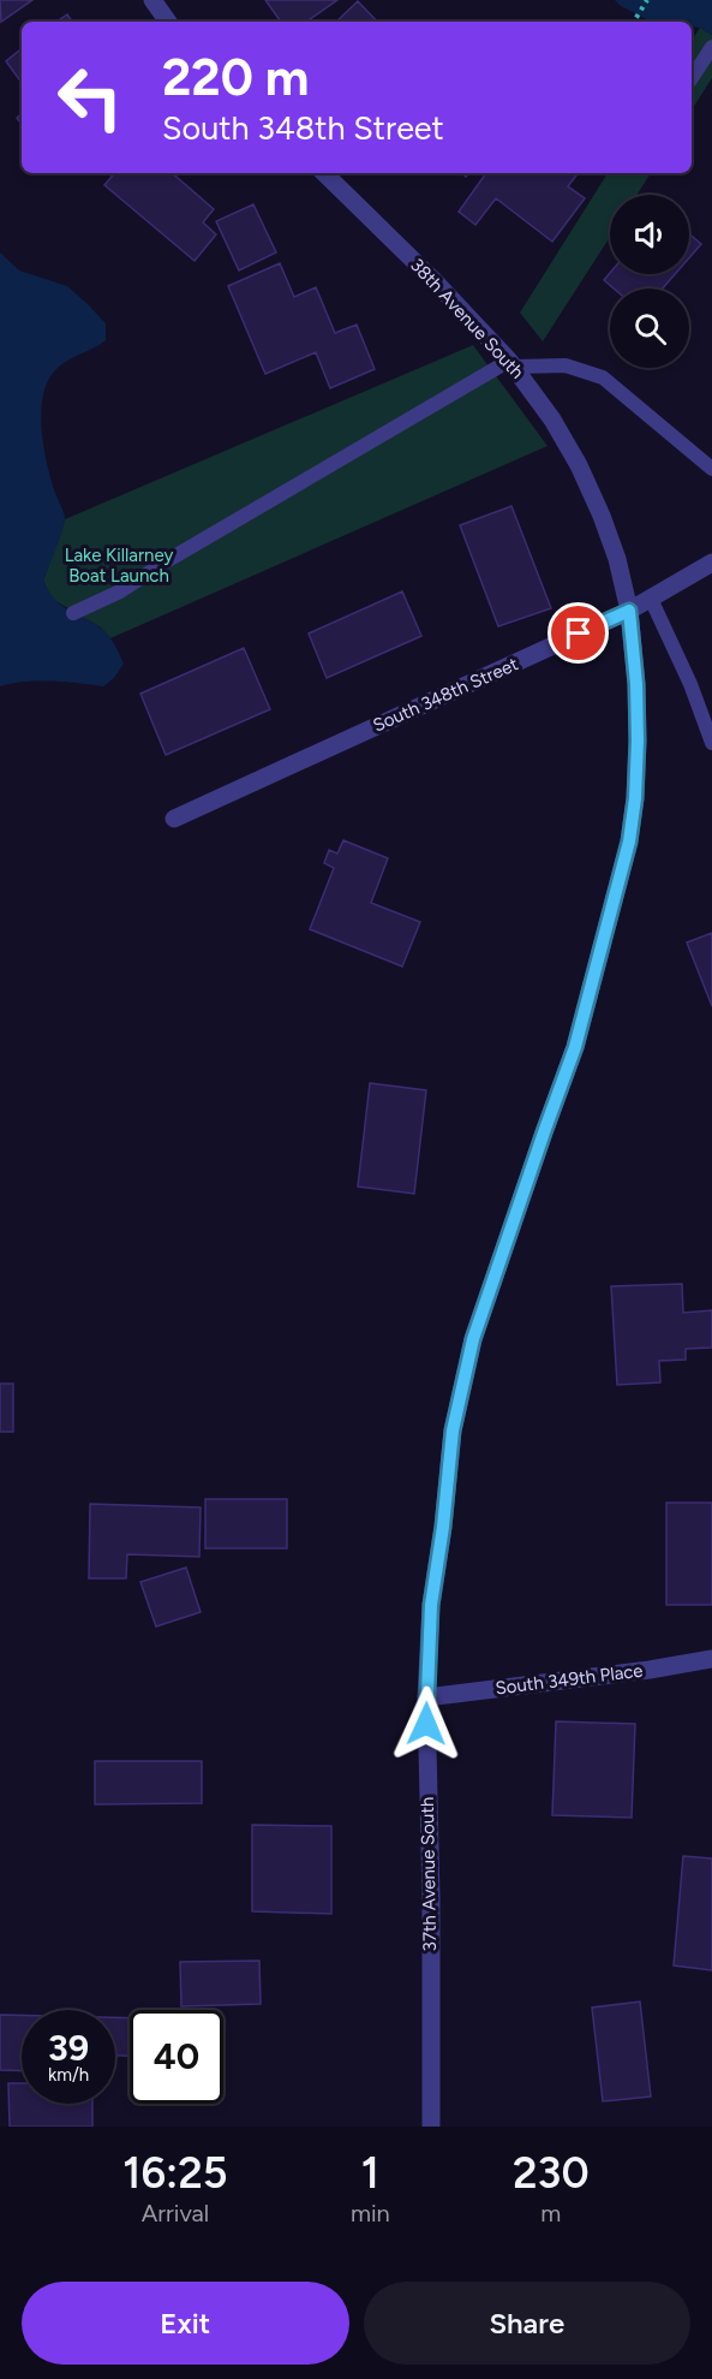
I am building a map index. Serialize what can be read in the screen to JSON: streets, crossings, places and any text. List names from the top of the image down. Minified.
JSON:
{"streets":{"street":["38th Avenue South","South 348th Street","South 349th Place","37th Avenue South"]},"crossings":[["38th Avenue South","South 348th Street"],["38th Avenue South","37th Avenue South"],["South 348th Street","37th Avenue South"],["South 349th Place","37th Avenue South"]],"parks":["Lake Killarney Boat Launch"],"page":{"turn":["220 m","South 348th Street"],"speed":"39 km/h","limit":"40","eta":["16:25","Arrival","1","min","230","m"],"buttons":["Exit","Share"]}}
